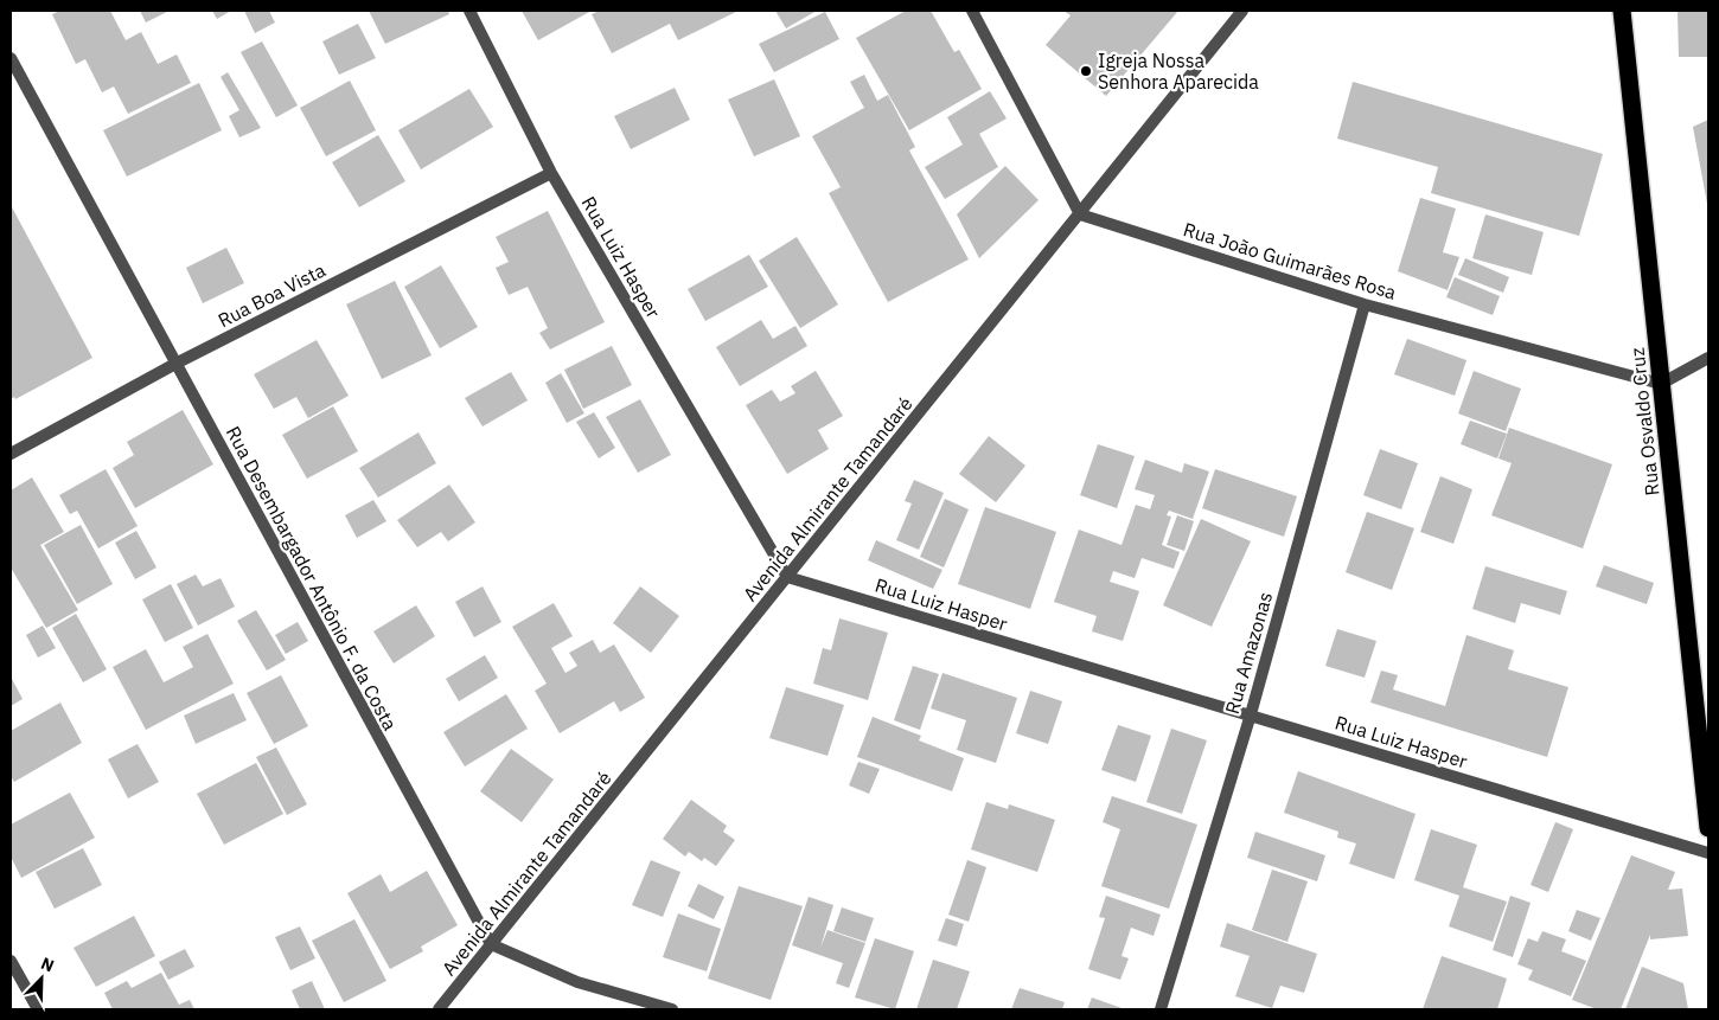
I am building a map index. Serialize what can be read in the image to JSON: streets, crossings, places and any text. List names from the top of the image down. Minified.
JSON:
{"streets":{"highway":["Rua Osvaldo Cruz"],"street":["Rua Luiz Hasper","Rua João Guimarães Rosa","Rua Boa Vista","Avenida Almirante Tamandaré","Rua Desembargador Antônio F. da Costa","Rua Amazonas"]},"crossings":[["Rua Luiz Hasper","Rua Boa Vista"],["Rua Luiz Hasper","Avenida Almirante Tamandaré"],["Rua Luiz Hasper","Rua Amazonas"],["Rua João Guimarães Rosa","Rua Osvaldo Cruz"],["Rua João Guimarães Rosa","Avenida Almirante Tamandaré"],["Rua João Guimarães Rosa","Rua Amazonas"],["Rua Boa Vista","Rua Desembargador Antônio F. da Costa"],["Avenida Almirante Tamandaré","Rua Desembargador Antônio F. da Costa"]],"places":["Igreja Nossa Senhora Aparecida"],"north":"top right"}
